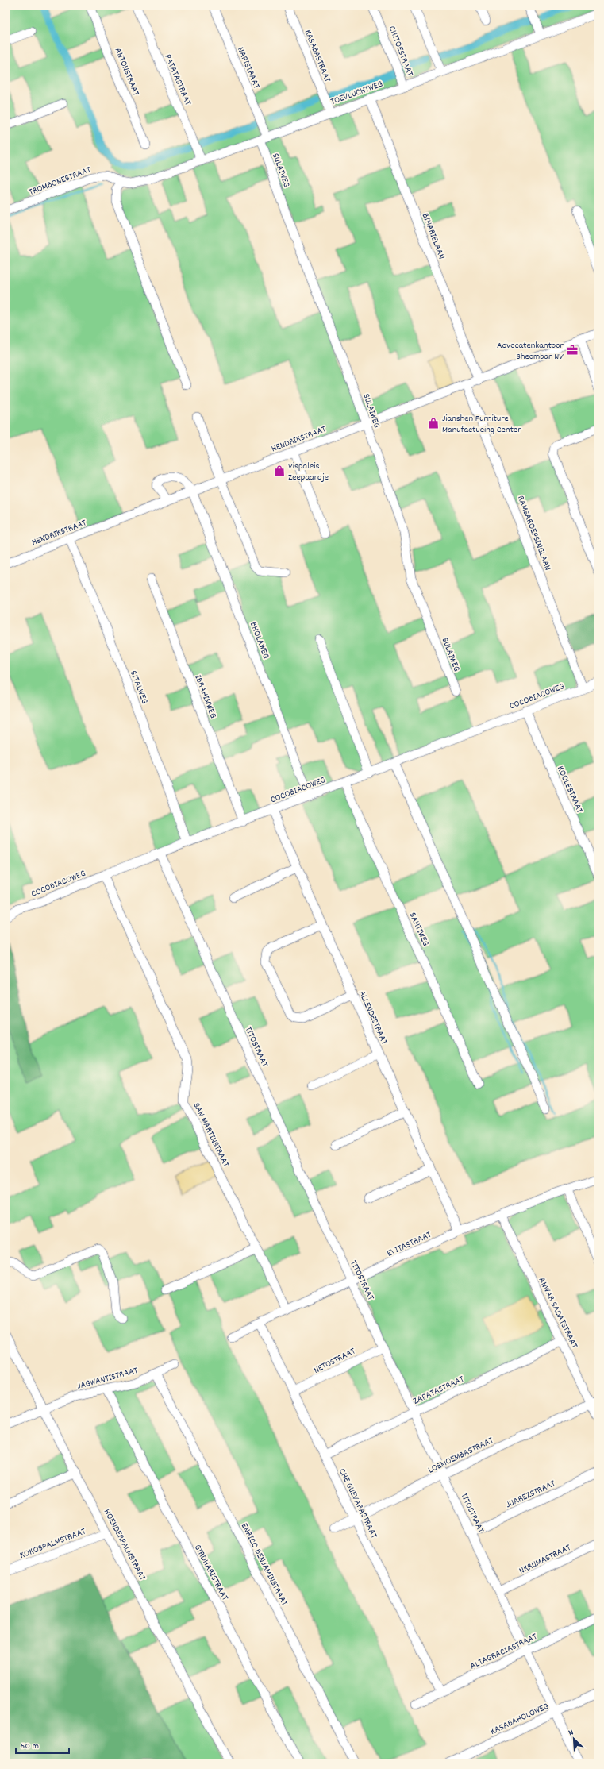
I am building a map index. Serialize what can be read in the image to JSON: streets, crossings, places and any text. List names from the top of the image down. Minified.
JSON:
{"streets":{"street":["CHITOESTRAAT","KASABASTRAAT","NAPISTRAAT","ANTONSTRAAT","PATATASTRAAT","TOEVLUCHTWEG","SULAIWEG","TROMBONESTRAAT","BIHARIELAAN","HENDRIKSTRAAT","RAMSAROEPSINGLAAN","BHOLAWEG","SITALWEG","COCOBIACOWEG","IBRAHIMWEG","KOOLESTRAAT","SAHTIWEG","ALLENDESTRAAT","TITOSTRAAT","SAN MARTINSTRAAT","EVITASTRAAT","ANWAR SADATSTRAAT","NETOSTRAAT","JAGWANTISTRAAT","ZAPATASTRAAT","LOEMOEMBASTRAAT","JUAREZSTRAAT","CHE GUEVARASTRAAT","KOKOSPALMSTRAAT","HOENDERPALMSTRAAT","NKRUMASTRAAT","ENRICO BENJAMINSTRAAT","GIRDHARISTRAAT","ALTAGRACIASTRAAT","KASABAHOLOWEG"]},"crossings":[["CHITOESTRAAT","TOEVLUCHTWEG"],["KASABASTRAAT","TOEVLUCHTWEG"],["NAPISTRAAT","TOEVLUCHTWEG"],["NAPISTRAAT","SULAIWEG"],["PATATASTRAAT","TOEVLUCHTWEG"],["TOEVLUCHTWEG","SULAIWEG"],["TOEVLUCHTWEG","TROMBONESTRAAT"],["TOEVLUCHTWEG","BIHARIELAAN"],["SULAIWEG","HENDRIKSTRAAT"],["BIHARIELAAN","HENDRIKSTRAAT"],["HENDRIKSTRAAT","RAMSAROEPSINGLAAN"],["HENDRIKSTRAAT","BHOLAWEG"],["HENDRIKSTRAAT","SITALWEG"],["RAMSAROEPSINGLAAN","COCOBIACOWEG"],["BHOLAWEG","COCOBIACOWEG"],["SITALWEG","COCOBIACOWEG"],["COCOBIACOWEG","IBRAHIMWEG"],["COCOBIACOWEG","KOOLESTRAAT"],["COCOBIACOWEG","SAHTIWEG"],["COCOBIACOWEG","ALLENDESTRAAT"],["COCOBIACOWEG","TITOSTRAAT"],["COCOBIACOWEG","SAN MARTINSTRAAT"],["ALLENDESTRAAT","EVITASTRAAT"],["TITOSTRAAT","EVITASTRAAT"],["TITOSTRAAT","NETOSTRAAT"],["TITOSTRAAT","ZAPATASTRAAT"],["TITOSTRAAT","LOEMOEMBASTRAAT"],["TITOSTRAAT","JUAREZSTRAAT"],["TITOSTRAAT","NKRUMASTRAAT"],["TITOSTRAAT","ALTAGRACIASTRAAT"],["TITOSTRAAT","KASABAHOLOWEG"],["SAN MARTINSTRAAT","EVITASTRAAT"],["EVITASTRAAT","ANWAR SADATSTRAAT"],["EVITASTRAAT","CHE GUEVARASTRAAT"],["ANWAR SADATSTRAAT","ZAPATASTRAAT"],["ANWAR SADATSTRAAT","LOEMOEMBASTRAAT"],["NETOSTRAAT","CHE GUEVARASTRAAT"],["JAGWANTISTRAAT","HOENDERPALMSTRAAT"],["JAGWANTISTRAAT","ENRICO BENJAMINSTRAAT"],["JAGWANTISTRAAT","GIRDHARISTRAAT"],["ZAPATASTRAAT","CHE GUEVARASTRAAT"],["LOEMOEMBASTRAAT","CHE GUEVARASTRAAT"],["CHE GUEVARASTRAAT","ALTAGRACIASTRAAT"],["KOKOSPALMSTRAAT","HOENDERPALMSTRAAT"]],"places":{"office":["Advocatenkantoor Sheombar NV"],"shop":["Jianshen Furniture Manufactueing Center","Vispaleis Zeepaardje"]},"scale_bar":"50 m","north":"top left"}
